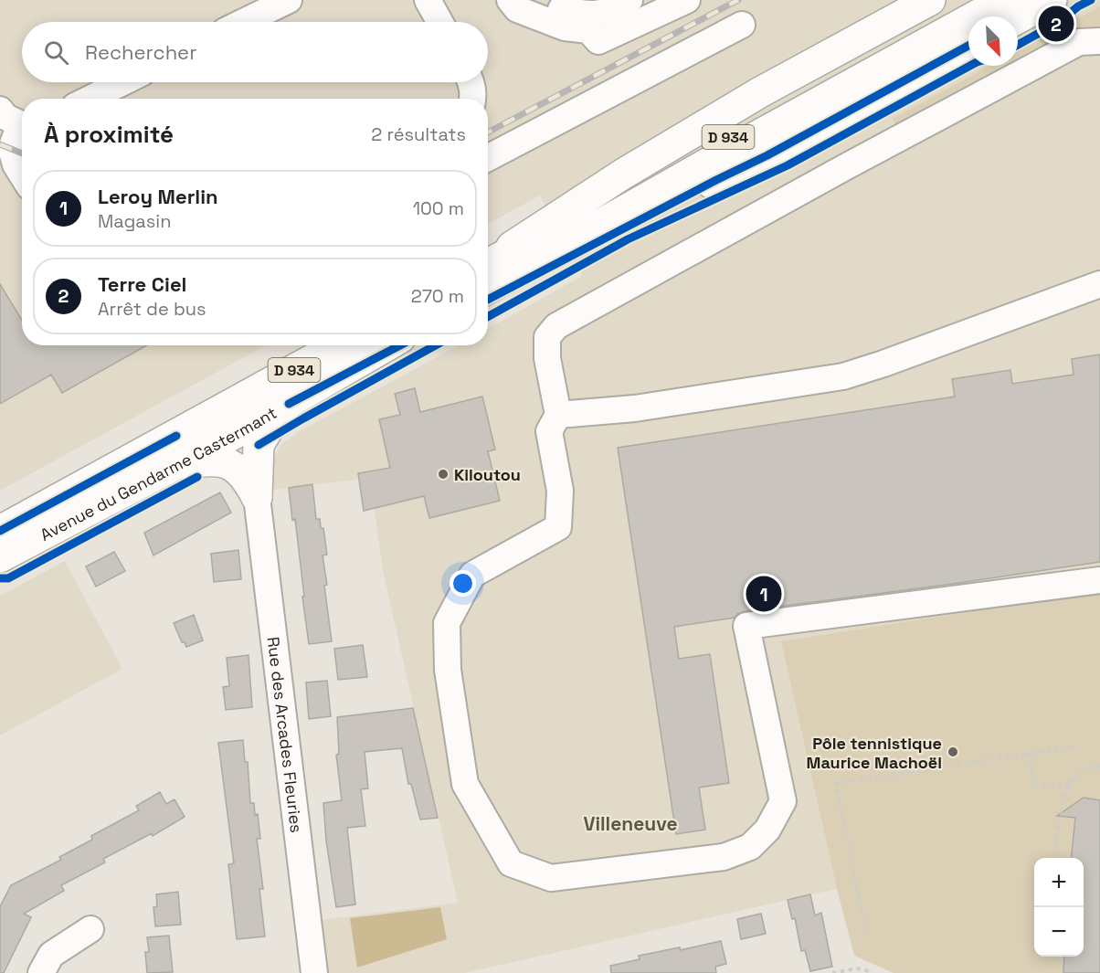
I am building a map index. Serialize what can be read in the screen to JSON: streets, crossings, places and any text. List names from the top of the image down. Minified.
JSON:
{"streets":{"main road":["D 934","Avenue du Gendarme Castermant"],"street":["Rue des Arcades Fleuries"]},"districts":["Villeneuve"],"places":["Kiloutou","Pôle tennistique Maurice Machoël"],"north":"bottom right","page":{"pins":["2","1"],"search":"Rechercher","heading":["À proximité","2 résultats"],"list":[{"mark":"1","name":"Leroy Merlin","note":"Magasin","value":"100 m"},{"mark":"2","name":"Terre Ciel","note":"Arrêt de bus","value":"270 m"}],"map_buttons":["+","−"]}}
